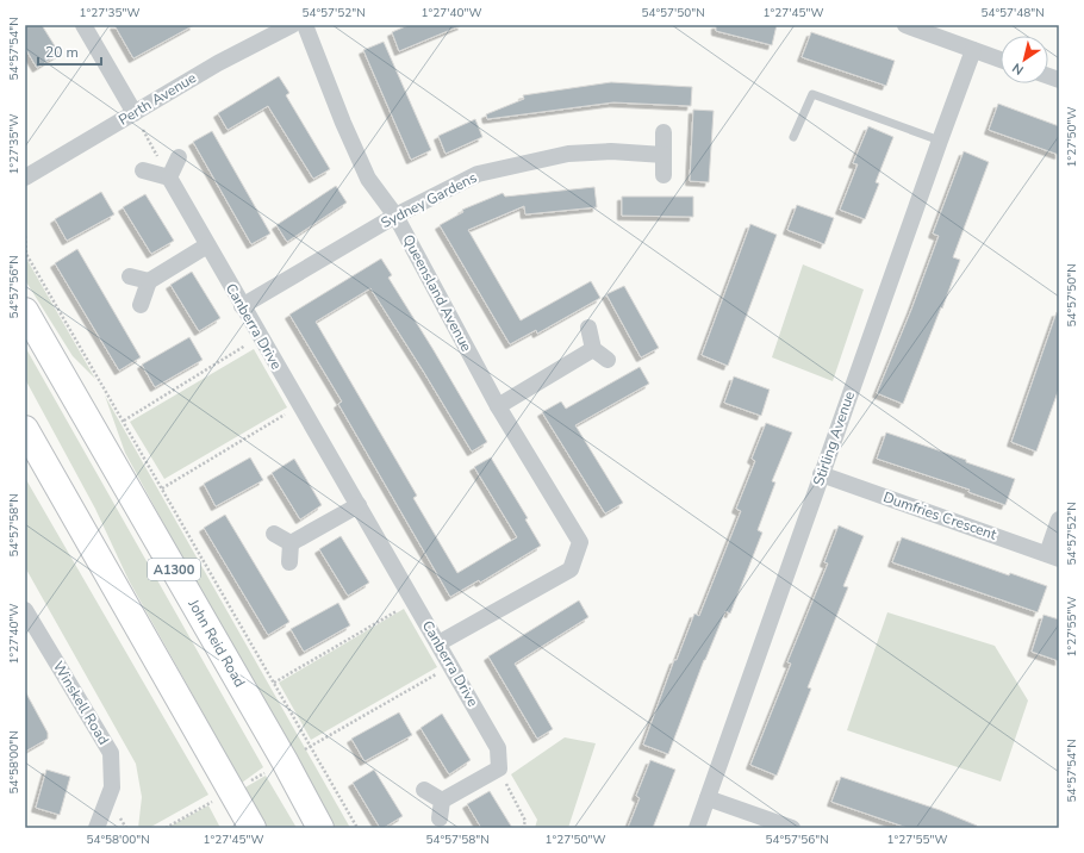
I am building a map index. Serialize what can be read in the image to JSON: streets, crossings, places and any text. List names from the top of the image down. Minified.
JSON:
{"streets":{"highway":["A1300","John Reid Road"],"street":["Perth Avenue","Sydney Gardens","Queensland Avenue","Canberra Drive","Stirling Avenue","Dumfries Crescent","Winskell Road"]},"crossings":[["Sydney Gardens","Queensland Avenue"],["Sydney Gardens","Canberra Drive"],["Queensland Avenue","Canberra Drive"],["Stirling Avenue","Dumfries Crescent"]],"scale_bar":"20 m","north":"bottom left","coordinates":["1°27'35\"W","54°57'52\"N","1°27'40\"W","54°57'50\"N","1°27'45\"W","54°57'48\"N","54°57'54\"N","1°27'50\"W","54°57'56\"N","54°57'58\"N","1°27'55\"W","54°58'00\"N"]}
